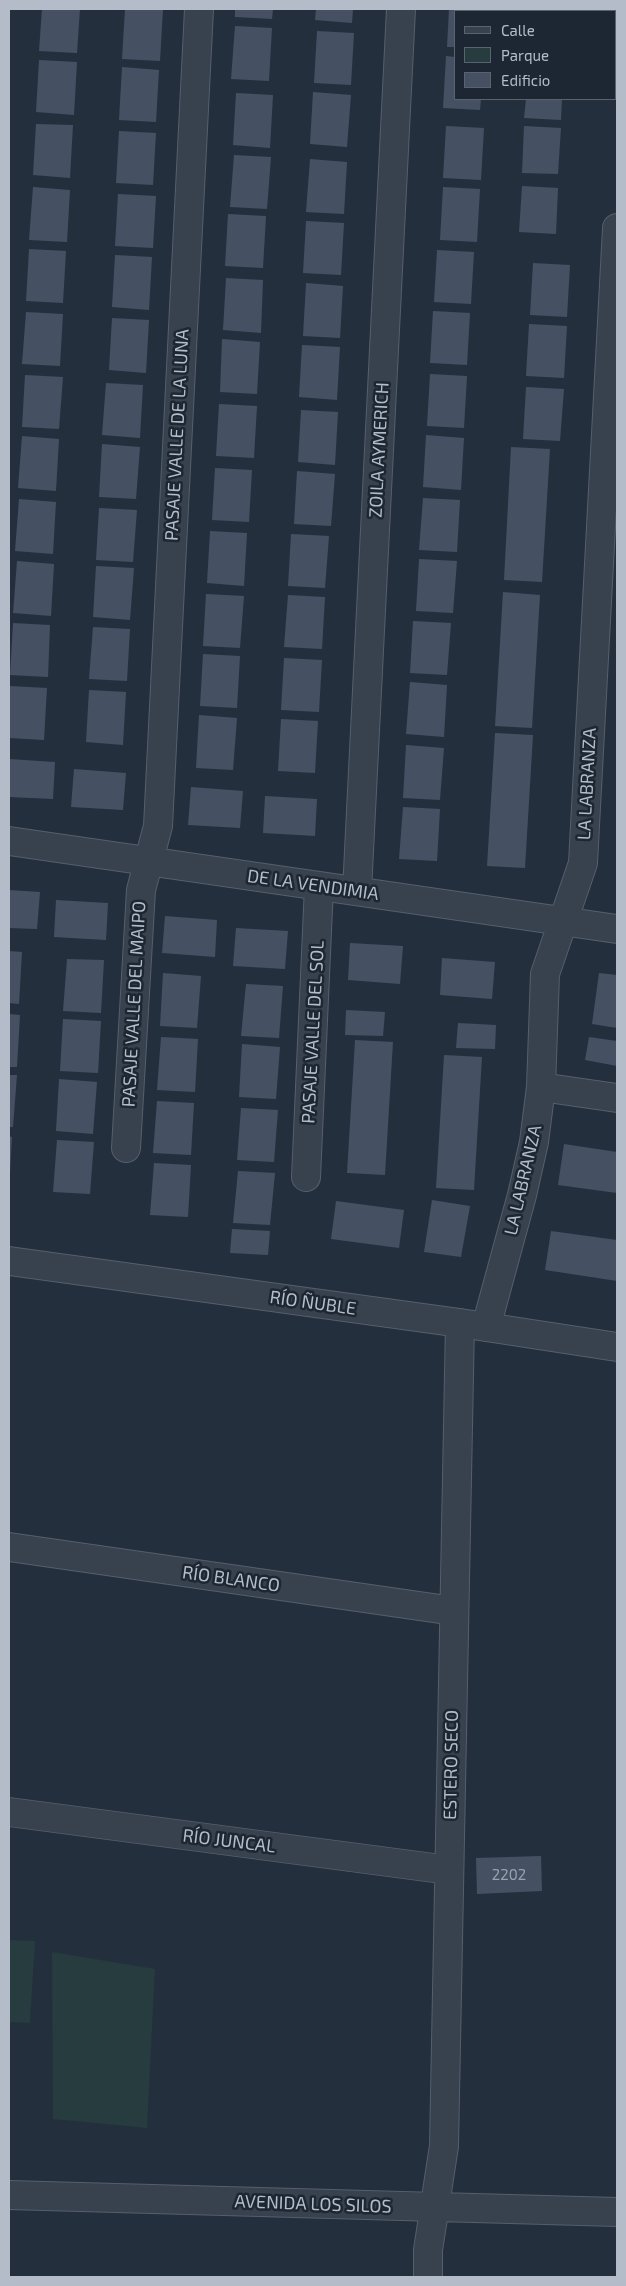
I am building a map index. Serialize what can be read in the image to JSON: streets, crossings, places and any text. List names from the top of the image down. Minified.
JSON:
{"streets":{"street":["PASAJE VALLE DE LA LUNA","ZOILA AYMERICH","LA LABRANZA","DE LA VENDIMIA","PASAJE VALLE DEL MAIPO","PASAJE VALLE DEL SOL","RÍO ÑUBLE","RÍO BLANCO","ESTERO SECO","RÍO JUNCAL","AVENIDA LOS SILOS"]},"crossings":[["PASAJE VALLE DE LA LUNA","DE LA VENDIMIA"],["PASAJE VALLE DE LA LUNA","PASAJE VALLE DEL MAIPO"],["ZOILA AYMERICH","DE LA VENDIMIA"],["LA LABRANZA","DE LA VENDIMIA"],["LA LABRANZA","RÍO ÑUBLE"],["DE LA VENDIMIA","PASAJE VALLE DEL MAIPO"],["DE LA VENDIMIA","PASAJE VALLE DEL SOL"],["RÍO ÑUBLE","ESTERO SECO"],["RÍO BLANCO","ESTERO SECO"],["ESTERO SECO","RÍO JUNCAL"],["ESTERO SECO","AVENIDA LOS SILOS"]],"house_numbers":["2202"],"legend":["Calle","Parque","Edificio"]}
